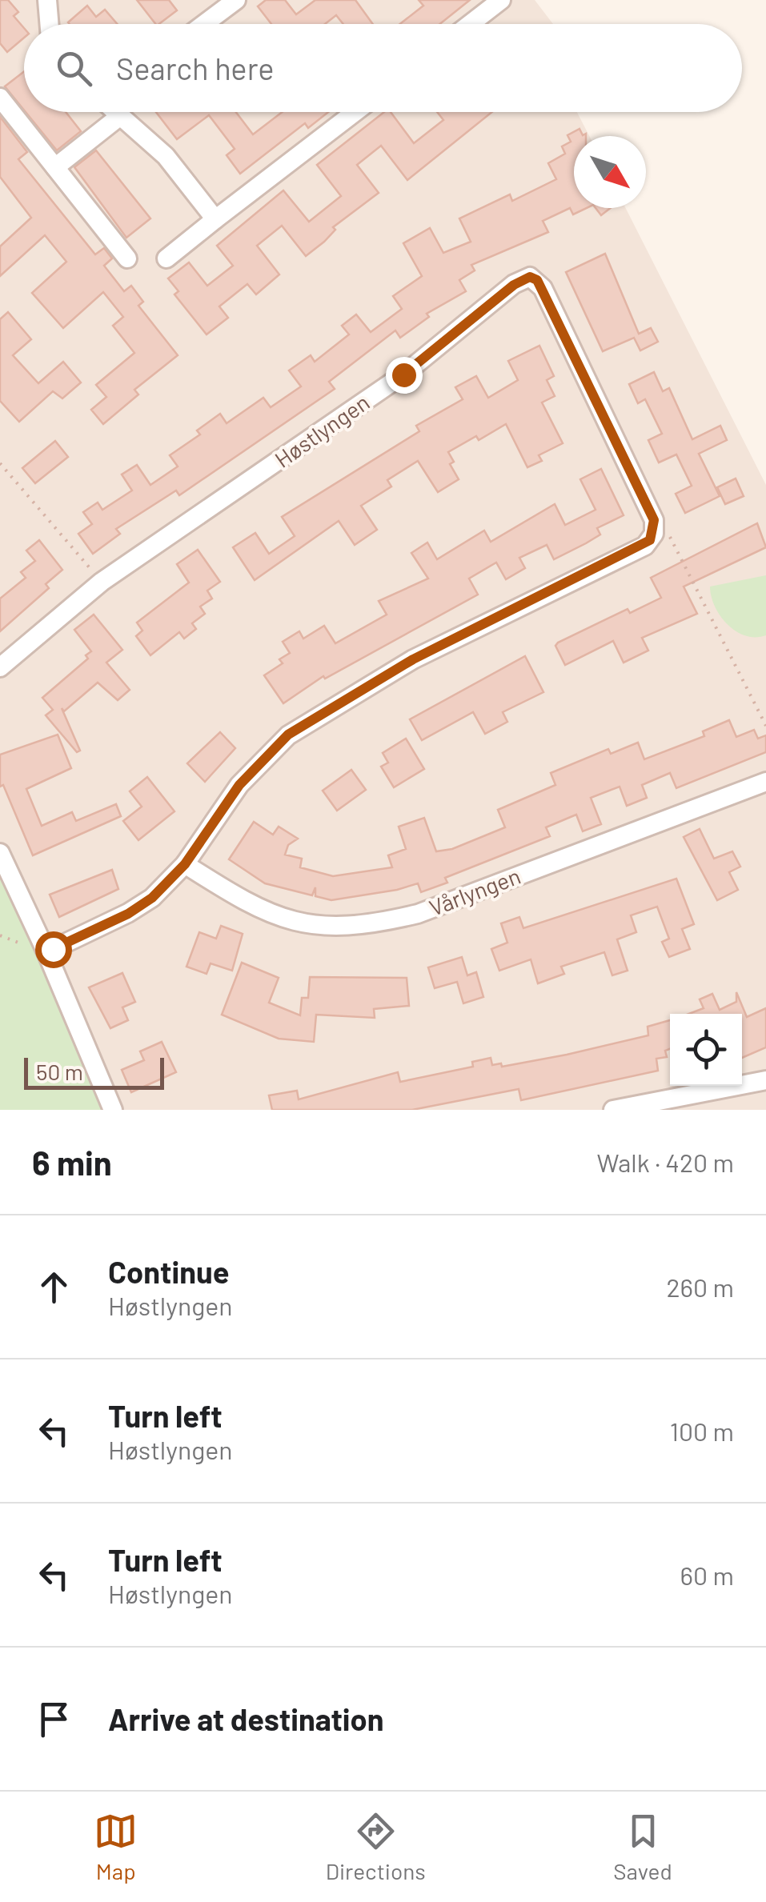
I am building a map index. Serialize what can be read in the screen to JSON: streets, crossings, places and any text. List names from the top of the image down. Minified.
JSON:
{"streets":{"street":["Høstlyngen","Vårlyngen"]},"scale_bar":"50 m","north":"bottom right","page":{"search":"Search here","scale":"50 m","heading":["6 min","Walk · 420 m"],"list":[["Continue","Høstlyngen","260 m"],["Turn left","Høstlyngen","100 m"],["Turn left","Høstlyngen","60 m"],"Arrive at destination"],"nav":["Map","Directions","Saved"]}}
